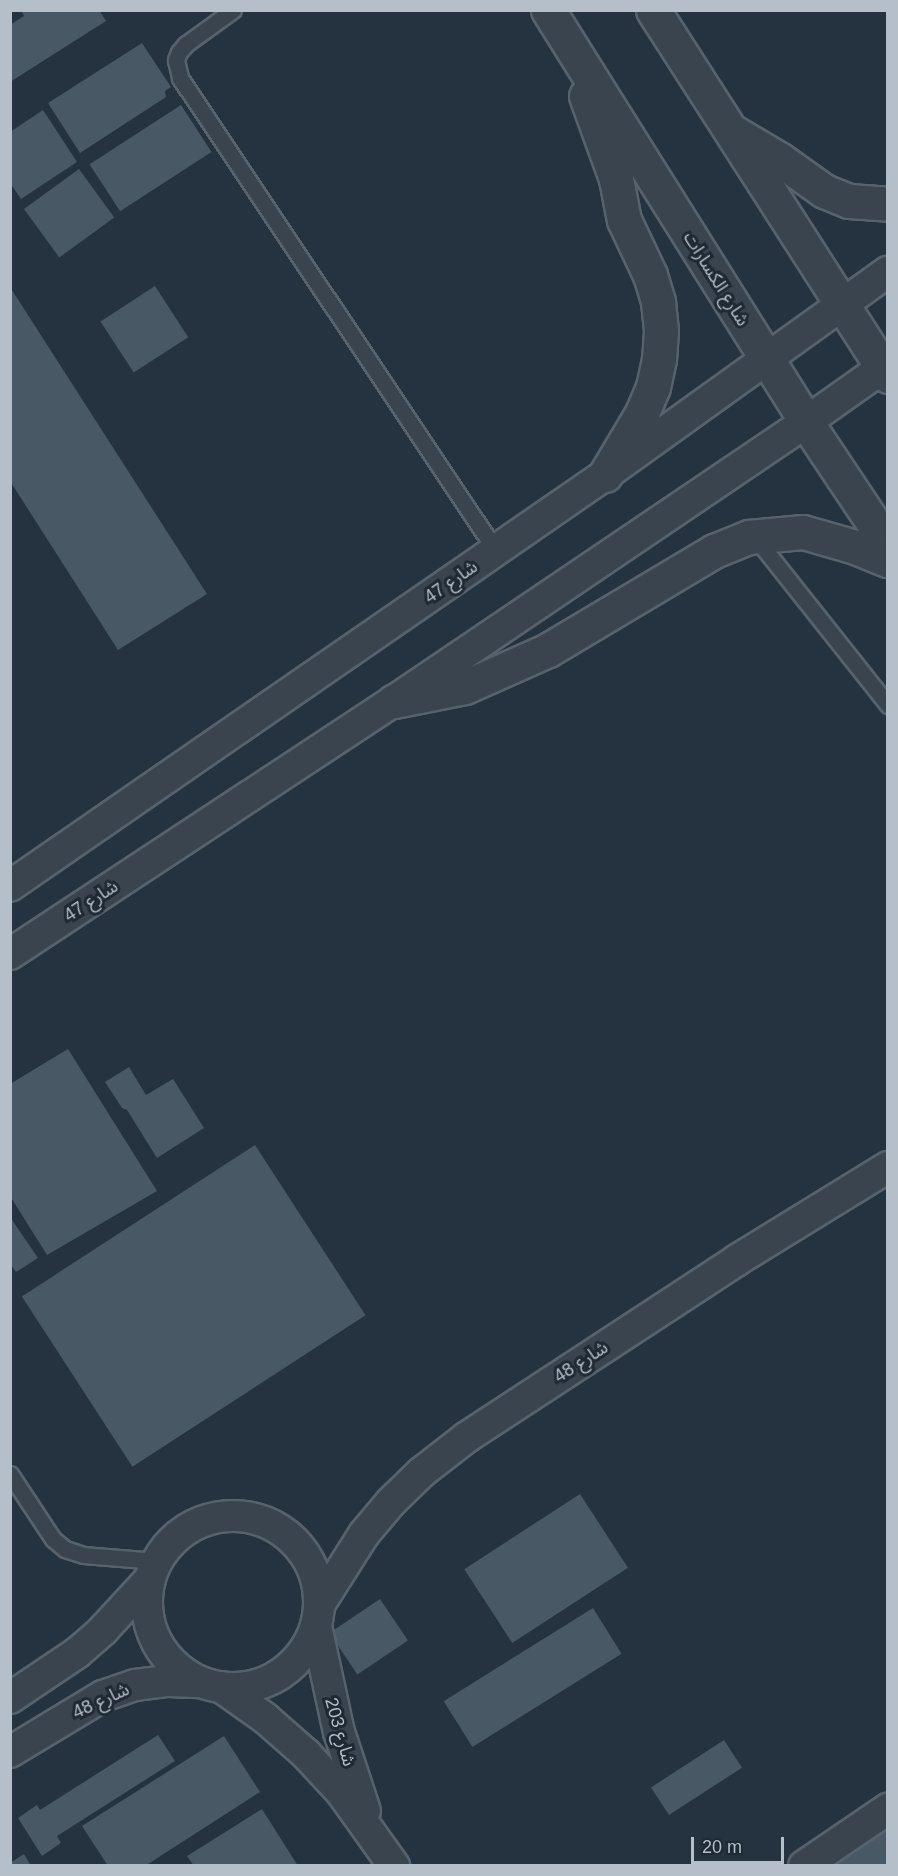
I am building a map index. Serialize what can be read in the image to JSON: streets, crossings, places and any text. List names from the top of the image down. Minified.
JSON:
{"streets":{"street":["شارع الكسارات","شارع 47","شارع 48","شارع 203"]},"crossings":[["شارع الكسارات","شارع 47"],["شارع 48","شارع 203"]],"scale_bar":"20 m"}
